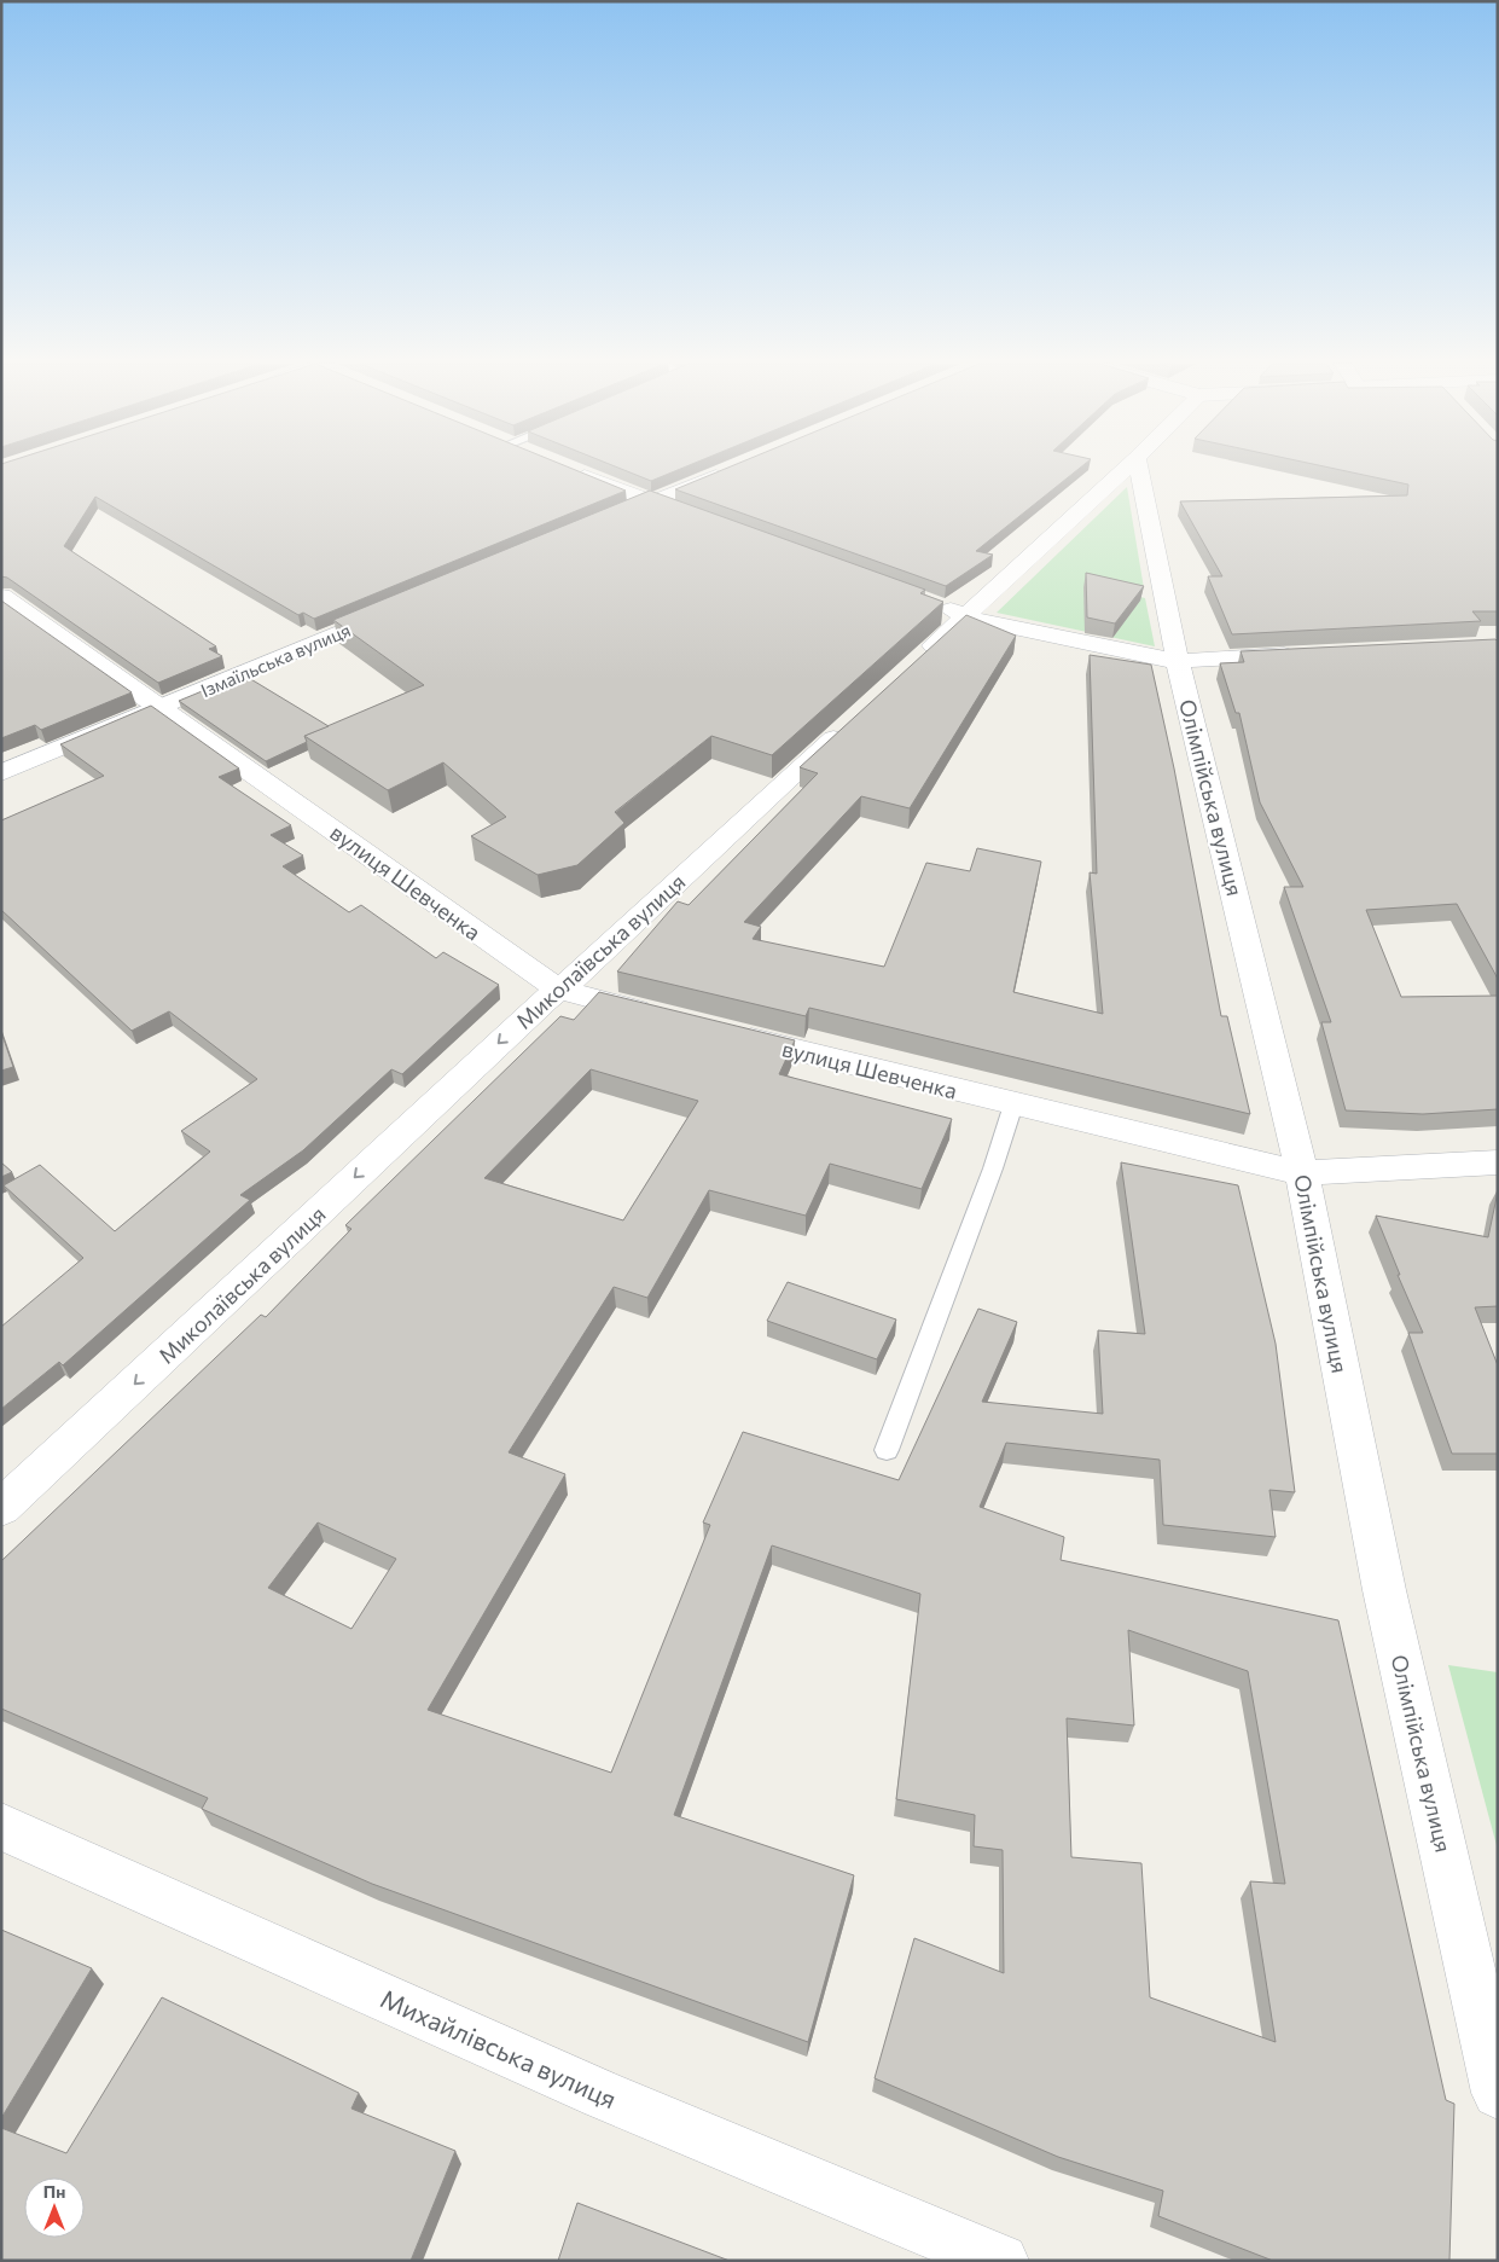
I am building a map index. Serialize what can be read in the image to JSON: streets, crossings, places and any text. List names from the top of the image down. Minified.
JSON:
{"streets":{"street":["Ізмаїльська вулиця","Олімпійська вулиця","вулиця Шевченка","Миколаївська вулиця","Михайлівська вулиця"]},"crossings":[["Ізмаїльська вулиця","вулиця Шевченка"],["Олімпійська вулиця","вулиця Шевченка"],["вулиця Шевченка","Миколаївська вулиця"]],"one_way":["Миколаївська вулиця"],"north":"top"}
